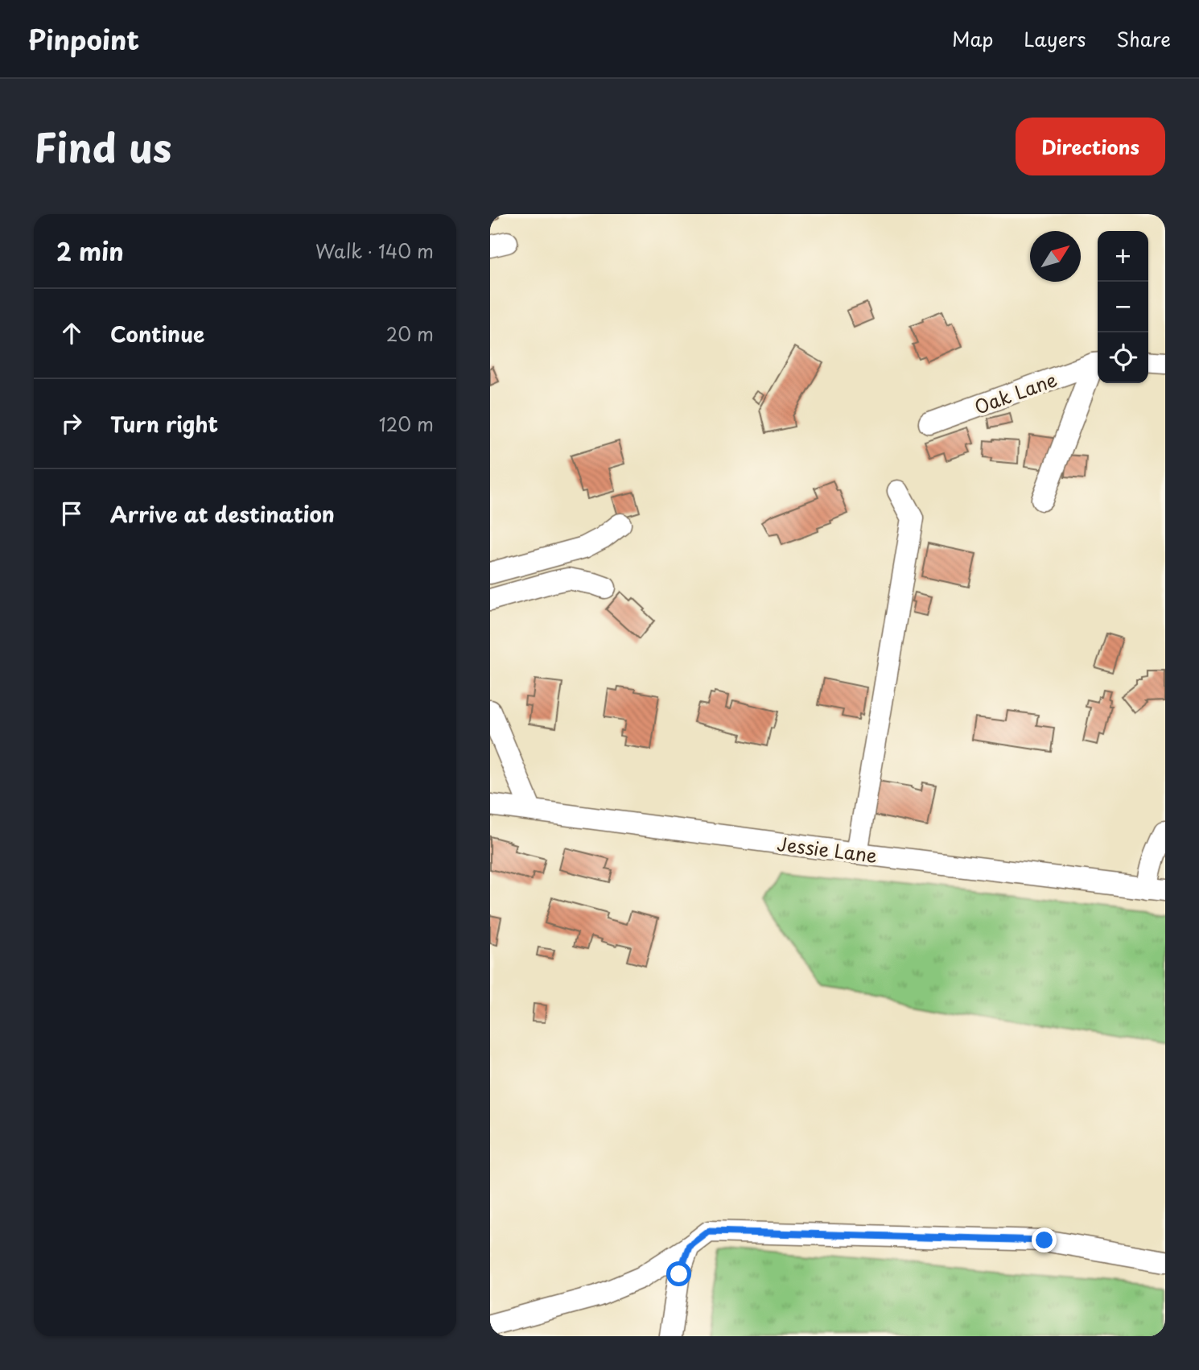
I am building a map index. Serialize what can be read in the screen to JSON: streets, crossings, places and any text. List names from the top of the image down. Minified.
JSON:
{"streets":{"street":["Oak Lane","Jessie Lane"]},"north":"top right","page":{"header":"Pinpoint","nav":["Map","Layers","Share"],"title":"Find us","buttons":"Directions","heading":["2 min","Walk · 140 m"],"map_buttons":["+","−"],"list":[["Continue","20 m"],["Turn right","120 m"],"Arrive at destination"]}}
